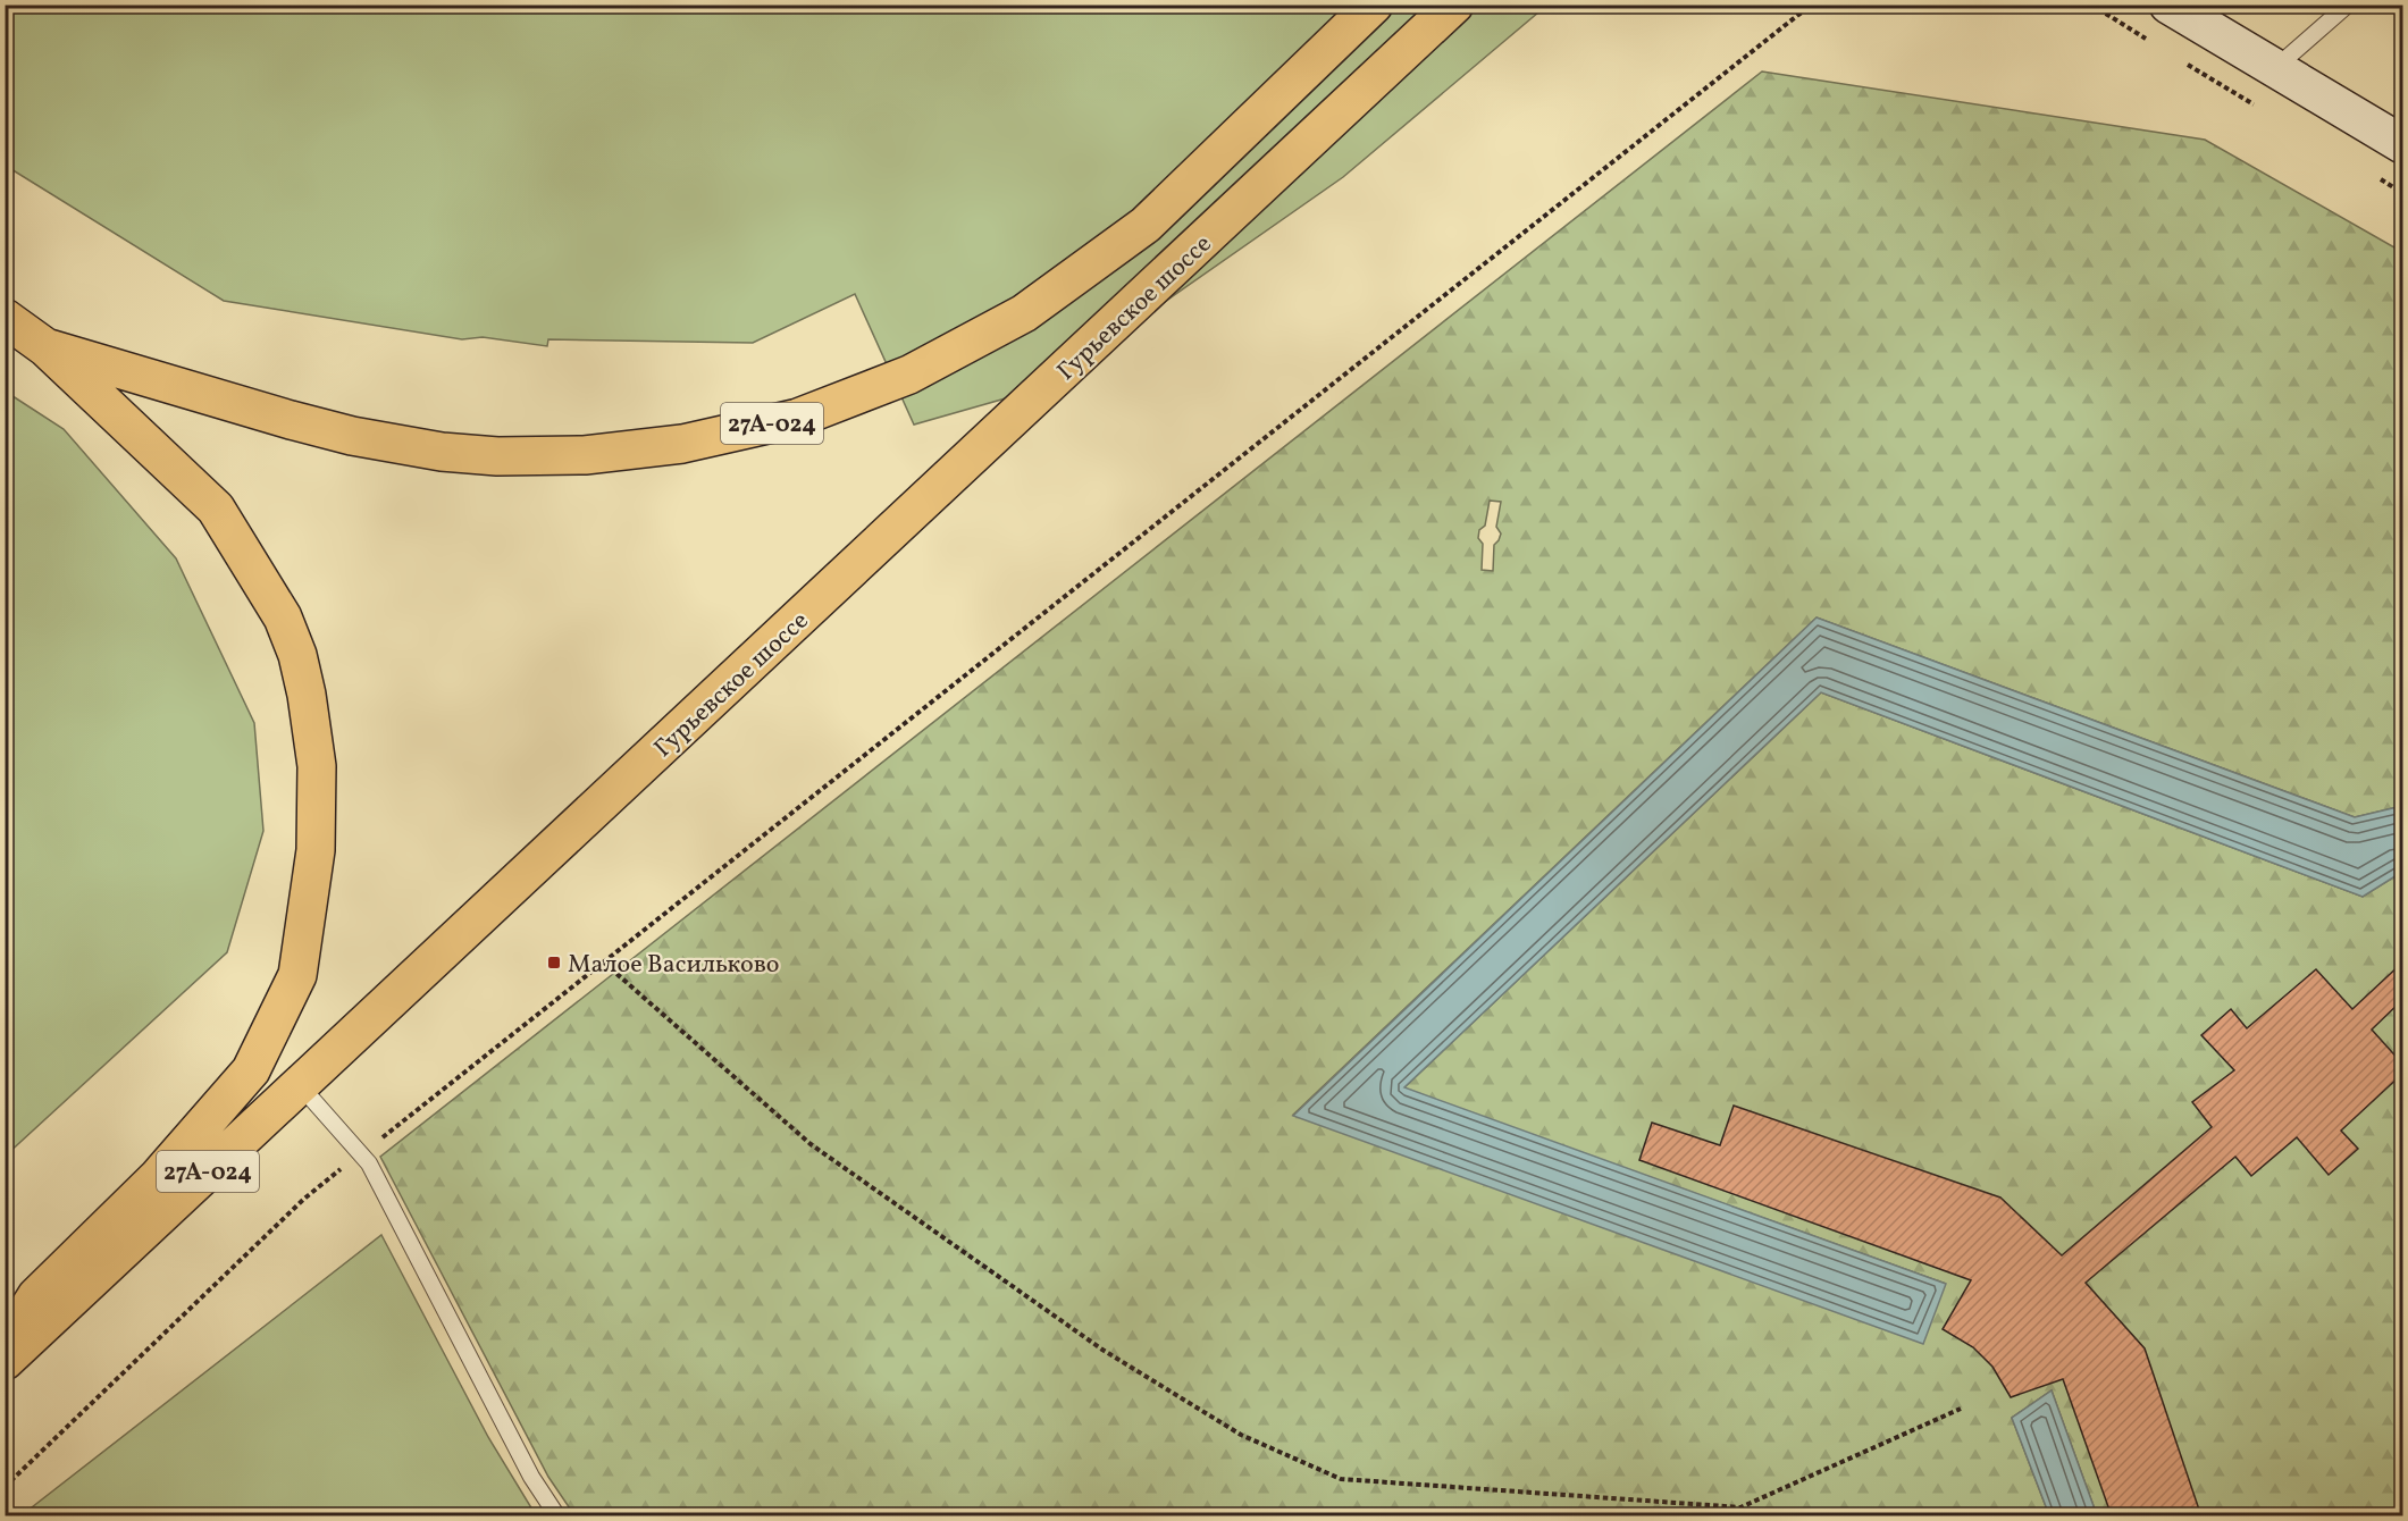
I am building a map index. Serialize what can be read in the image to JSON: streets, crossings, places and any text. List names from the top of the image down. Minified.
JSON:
{"streets":{"main road":["Гурьевское шоссе","27А-024"]},"places":{"transit":["Малое Васильково"]}}
